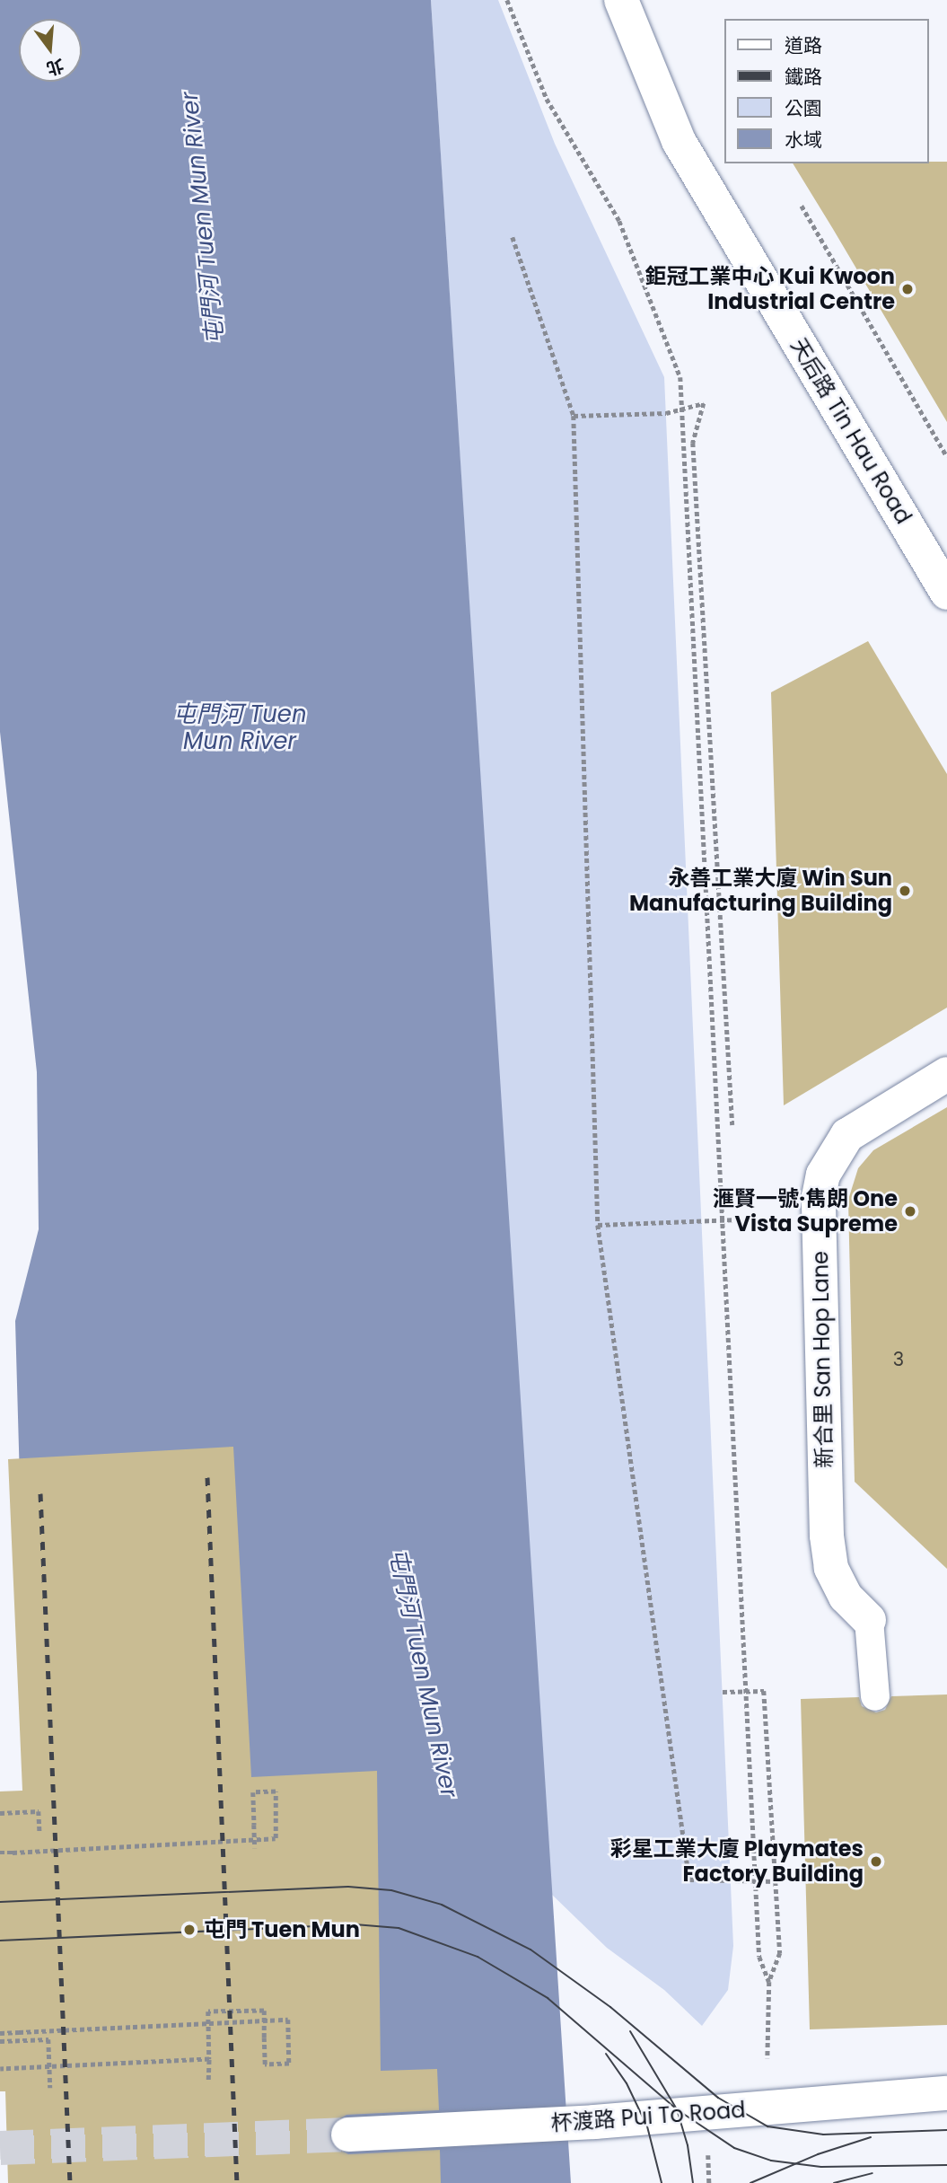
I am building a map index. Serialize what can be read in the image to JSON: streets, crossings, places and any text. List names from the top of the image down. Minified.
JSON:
{"streets":{"street":["天后路 Tin Hau Road","新合里 San Hop Lane","杯渡路 Pui To Road"]},"water":["屯門河 Tuen Mun River"],"places":["鉅冠工業中心 Kui Kwoon Industrial Centre","永善工業大廈 Win Sun Manufacturing Building","滙賢一號·雋朗 One Vista Supreme","彩星工業大廈 Playmates Factory Building","屯門 Tuen Mun"],"house_numbers":["3"],"legend":["道路","鐵路","公園","水域"],"north":"bottom"}
